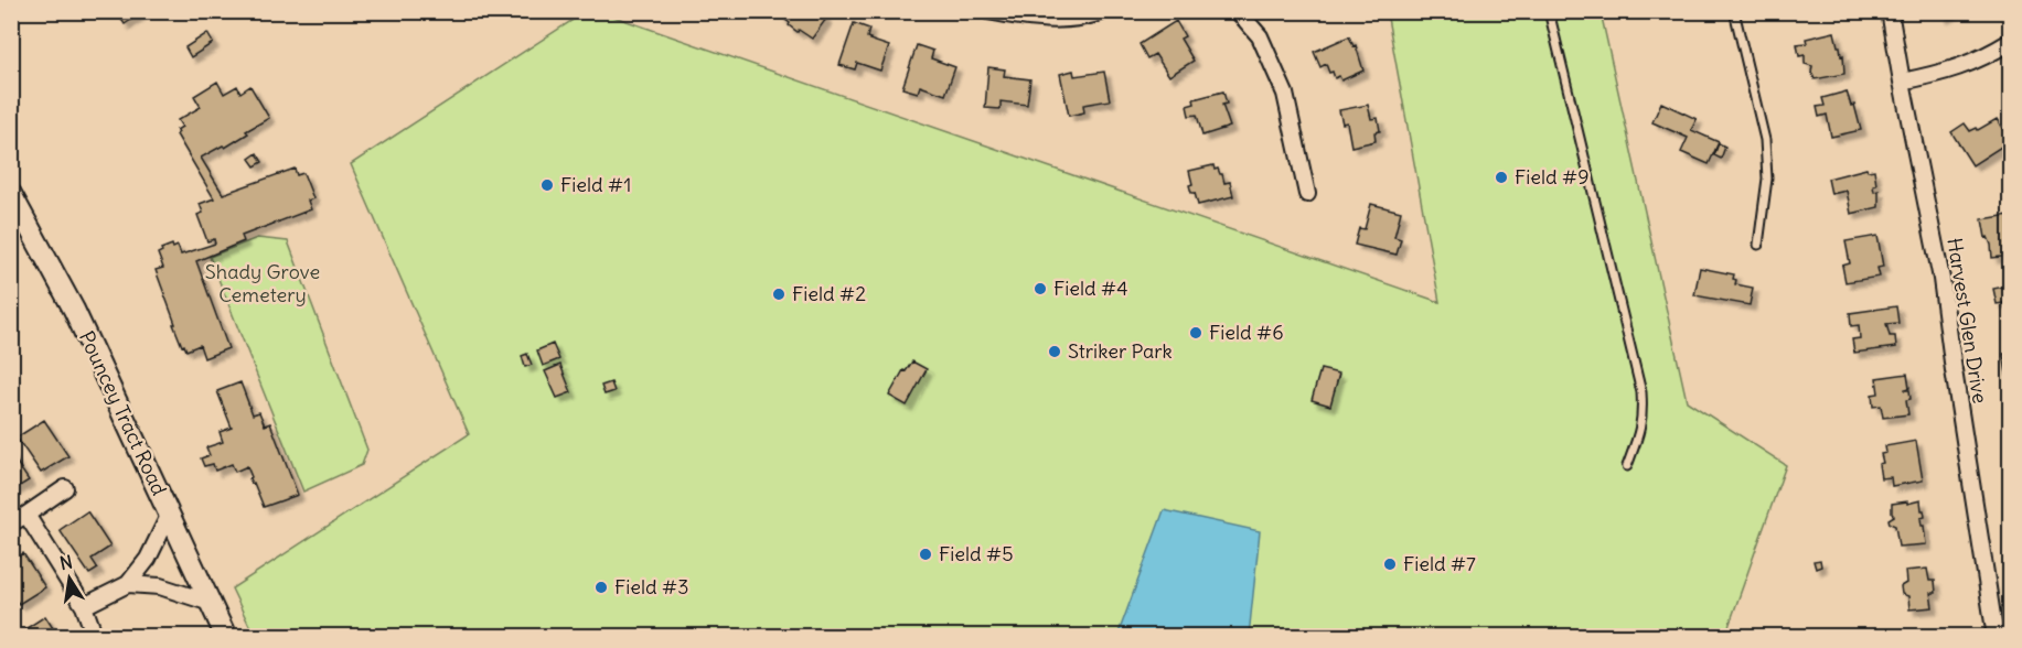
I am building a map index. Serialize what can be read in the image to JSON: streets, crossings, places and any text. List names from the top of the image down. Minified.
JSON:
{"streets":{"main road":["Pouncey Tract Road"],"street":["Harvest Glen Drive"]},"parks":["Shady Grove Cemetery"],"places":["Field #9","Field #1","Field #4","Field #2","Field #6","Striker Park","Field #5","Field #7","Field #3"],"north":"top"}
